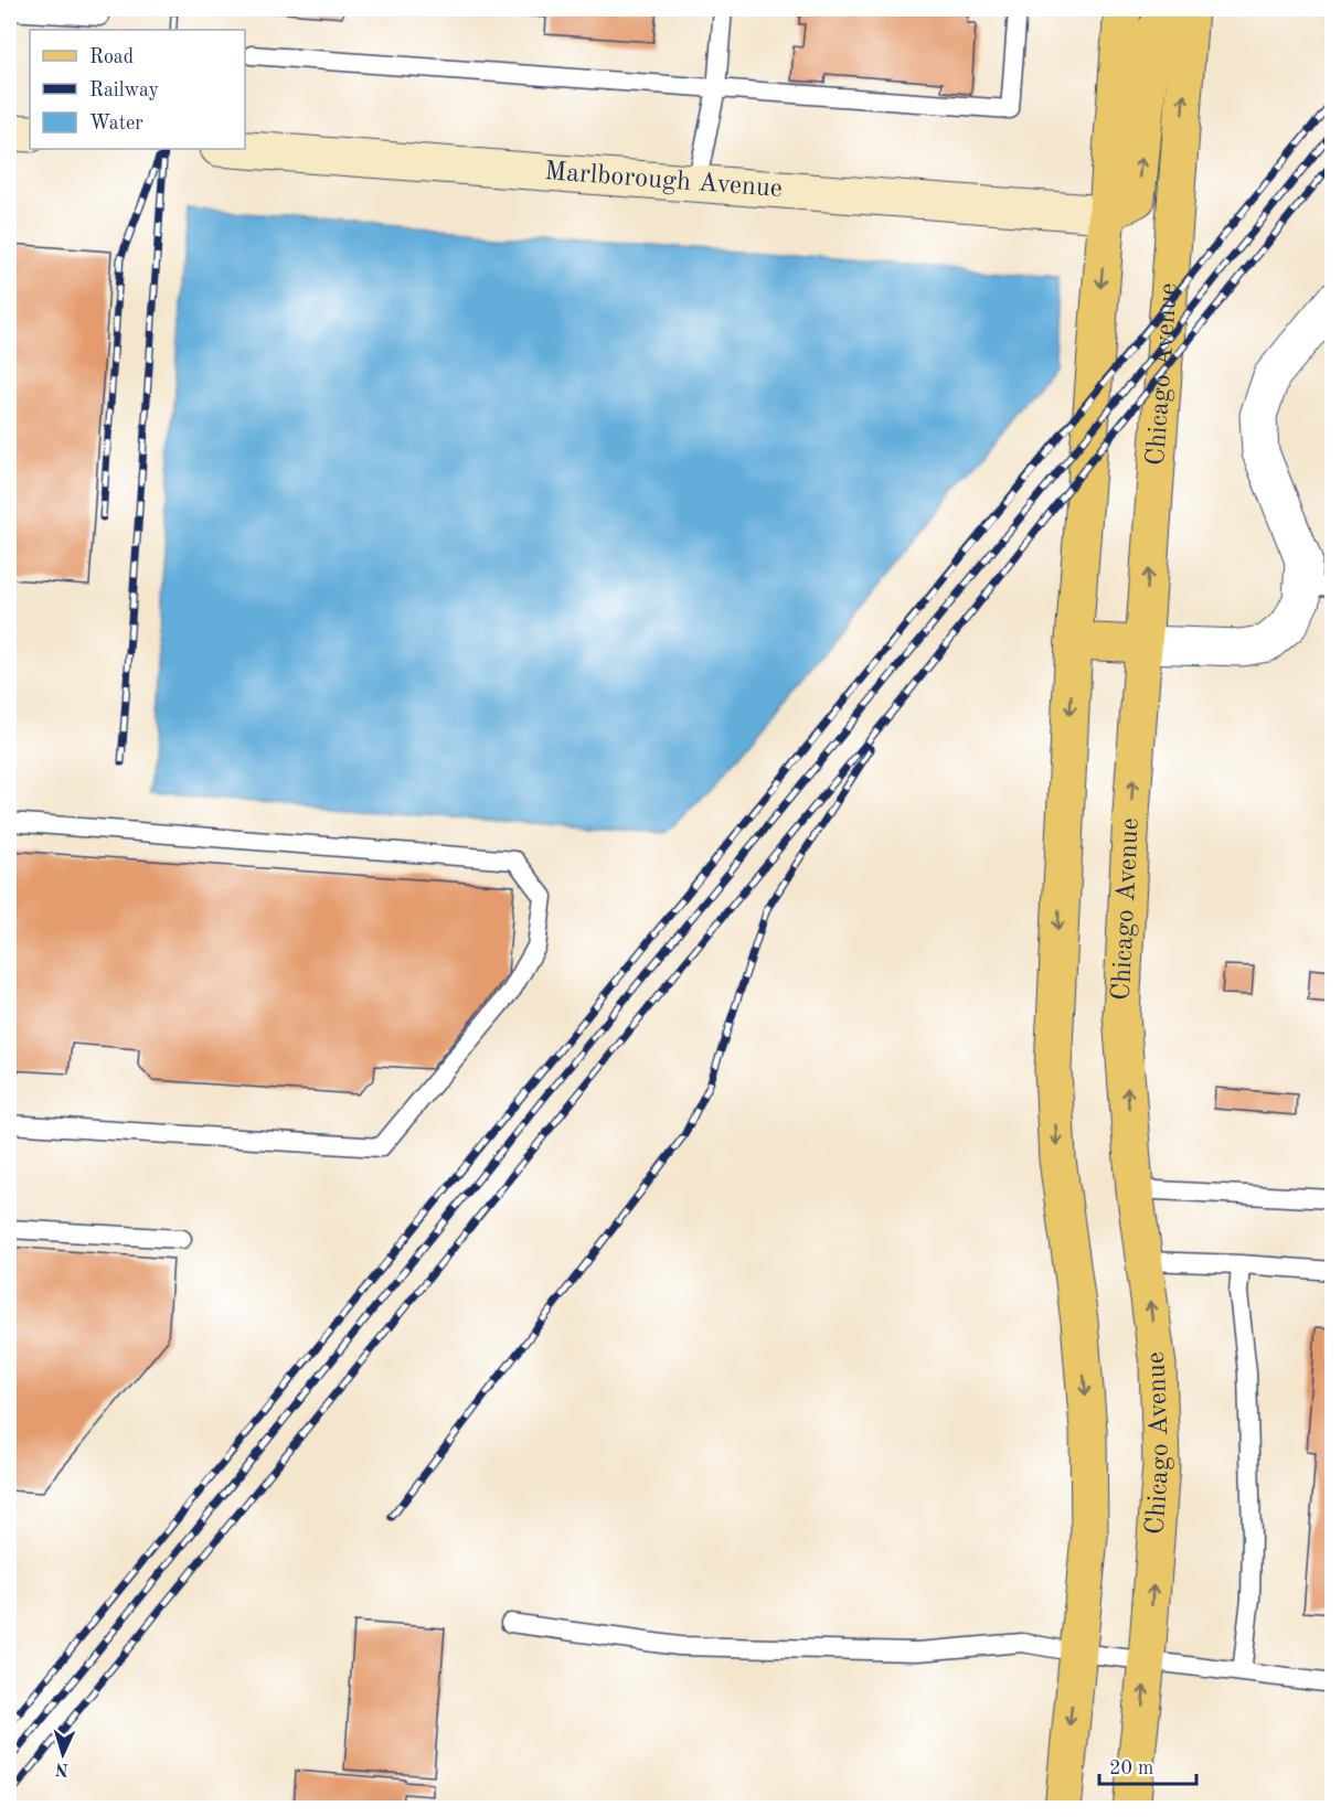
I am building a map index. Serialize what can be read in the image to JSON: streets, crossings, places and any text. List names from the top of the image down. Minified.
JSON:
{"streets":{"main road":["Chicago Avenue"],"street":["Marlborough Avenue"]},"legend":["Road","Railway","Water"],"scale_bar":"20 m","north":"bottom"}
